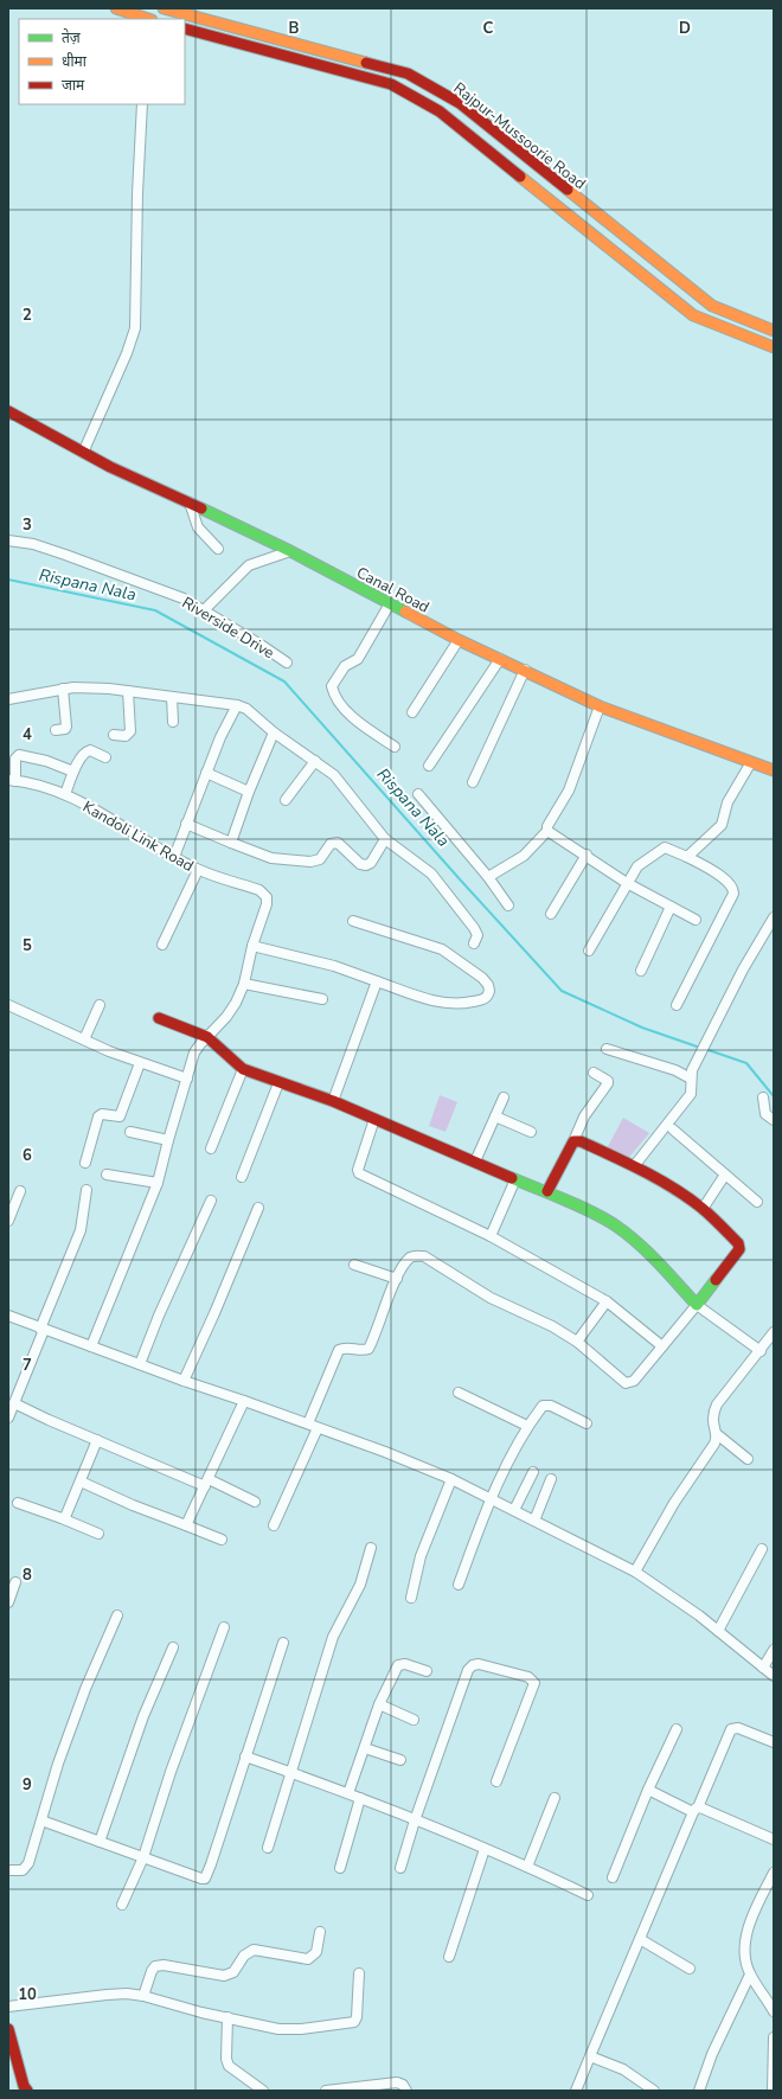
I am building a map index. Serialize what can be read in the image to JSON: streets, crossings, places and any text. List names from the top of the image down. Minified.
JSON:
{"streets":{"street":["Rajpur-Mussoorie Road","Canal Road","Riverside Drive","Kandoli Link Road"]},"water":["Rispana Nala"],"legend":["तेज़","धीमा","जाम"],"grid":{"columns":["B","C","D"],"rows":["2","3","4","5","6","7","8","9","10"]}}
